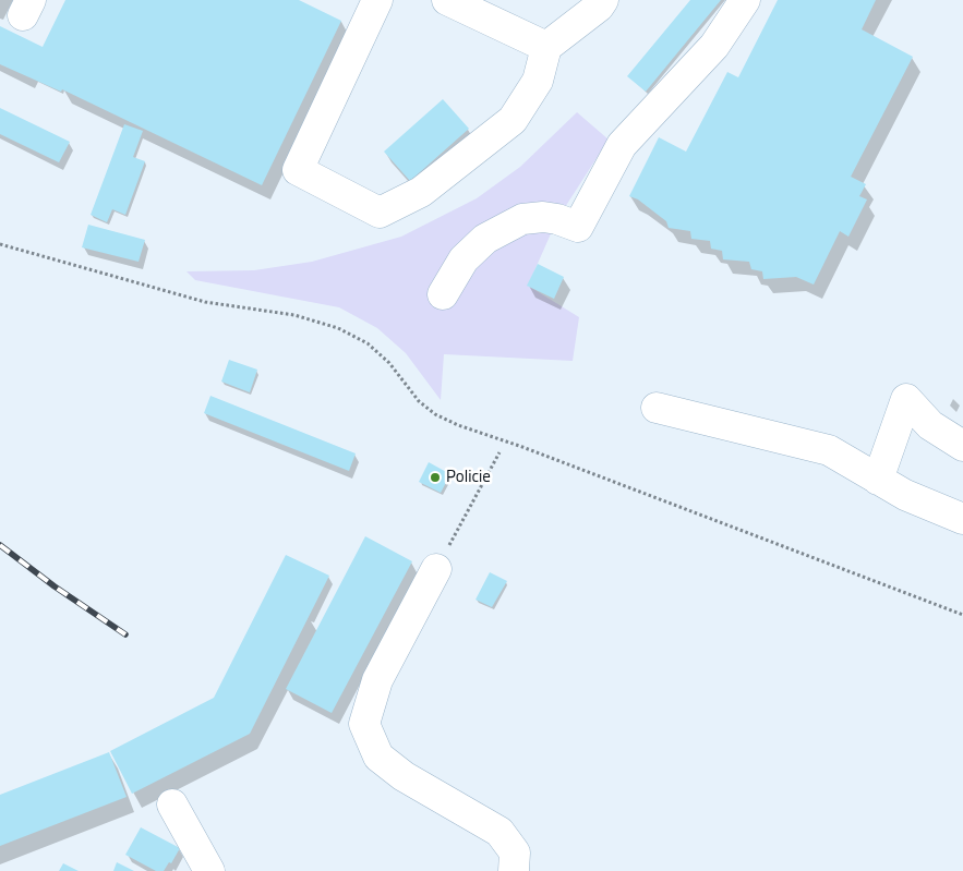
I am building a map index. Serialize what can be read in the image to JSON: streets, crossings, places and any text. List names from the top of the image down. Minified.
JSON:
{"places":["Policie"]}
